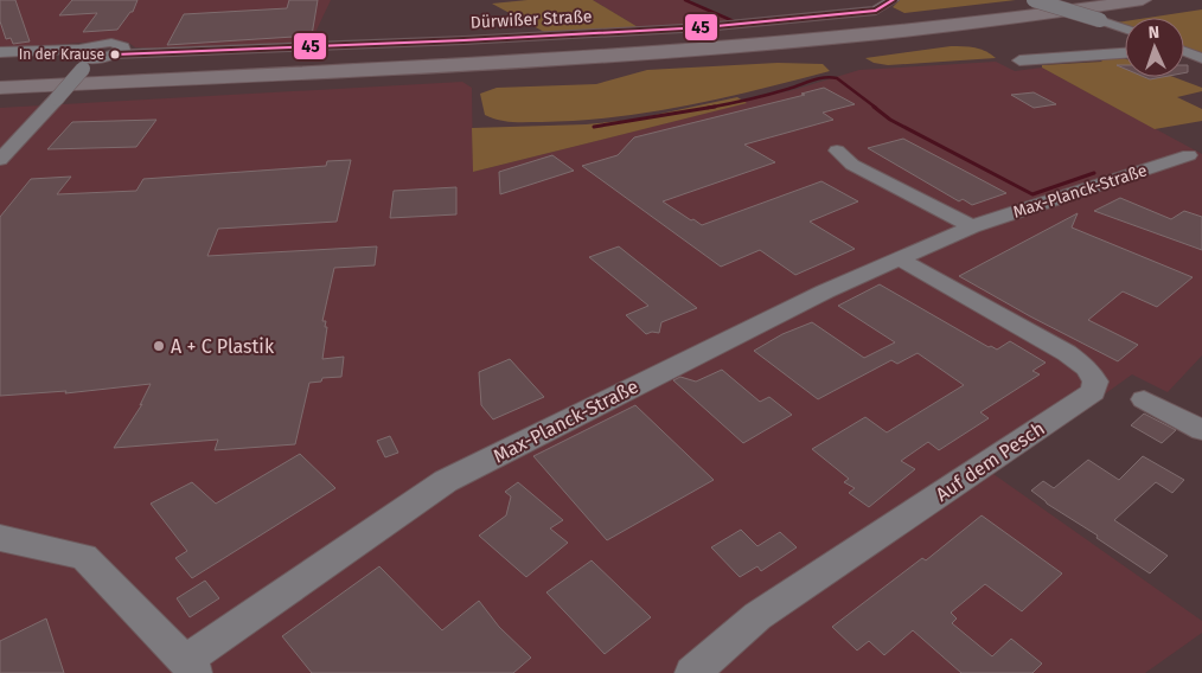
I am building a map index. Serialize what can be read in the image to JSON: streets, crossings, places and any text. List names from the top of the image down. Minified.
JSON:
{"streets":{"street":["Dürwißer Straße","Max-Planck-Straße","Auf dem Pesch"]},"crossings":[["Max-Planck-Straße","Auf dem Pesch"]],"places":["In der Krause","A + C Plastik"],"lines":["transit line 45"],"north":"top"}
